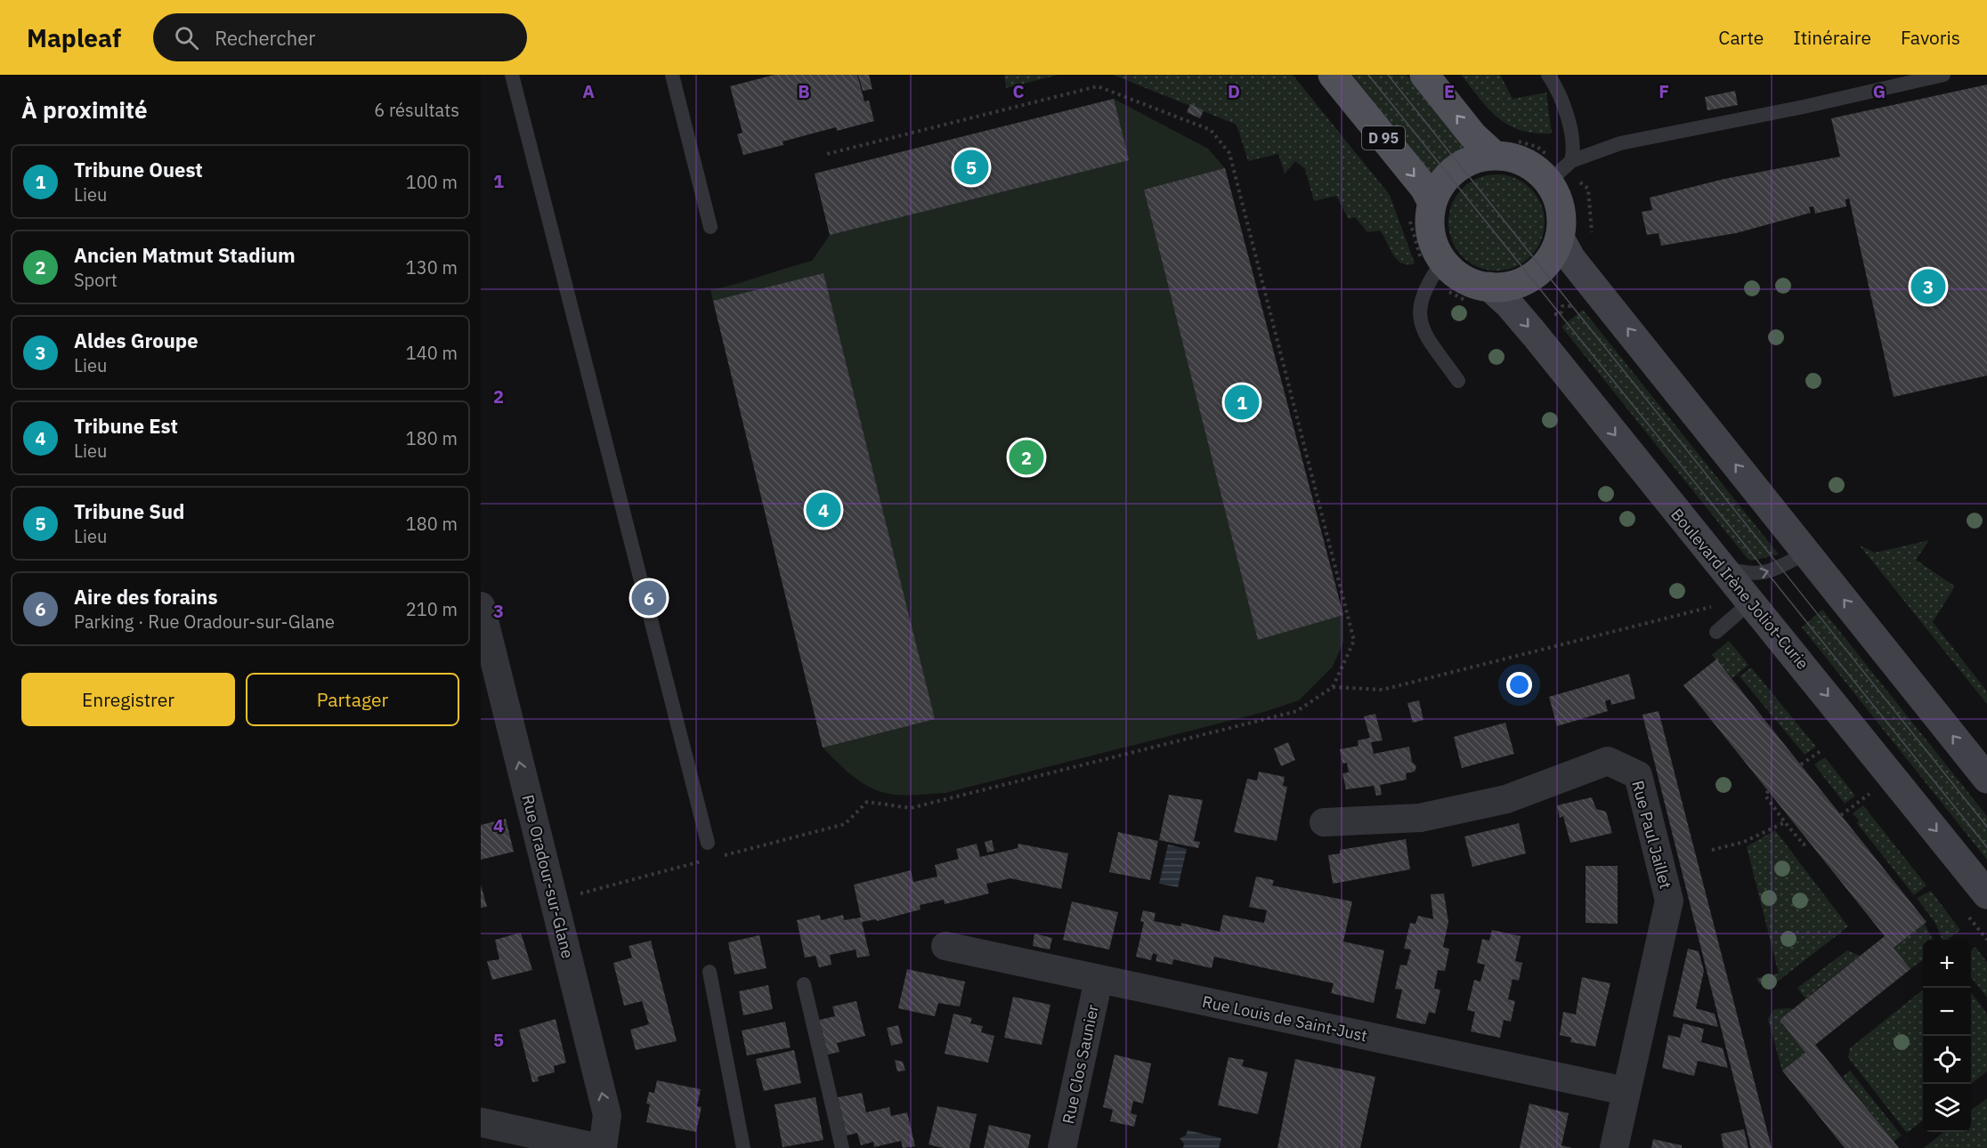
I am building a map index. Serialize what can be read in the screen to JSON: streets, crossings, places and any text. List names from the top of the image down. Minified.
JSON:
{"streets":{"main road":["D 95","Boulevard Irène Joliot-Curie"],"street":["Rue Paul Jaillet","Rue Oradour-sur-Glane","Rue Louis de Saint-Just","Rue Clos Saunier"]},"crossings":[["D 95","Boulevard Irène Joliot-Curie"],["Rue Paul Jaillet","Rue Louis de Saint-Just"],["Rue Louis de Saint-Just","Rue Clos Saunier"]],"one_way":["Rue Oradour-sur-Glane"],"page":{"header":"Mapleaf","search":"Rechercher","nav":["Carte","Itinéraire","Favoris"],"heading":["À proximité","6 résultats"],"list":[{"mark":"1","name":"Tribune Ouest","note":"Lieu","value":"100 m"},{"mark":"2","name":"Ancien Matmut Stadium","note":"Sport","value":"130 m"},{"mark":"3","name":"Aldes Groupe","note":"Lieu","value":"140 m"},{"mark":"4","name":"Tribune Est","note":"Lieu","value":"180 m"},{"mark":"5","name":"Tribune Sud","note":"Lieu","value":"180 m"},{"mark":"6","name":"Aire des forains","note":"Parking · Rue Oradour-sur-Glane","value":"210 m"}],"pins":["5","3","1","2","4","6"],"buttons":["Enregistrer","Partager"],"map_buttons":["+","−"]},"grid":{"columns":["A","B","C","D","E","F","G"],"rows":["1","2","3","4","5"]}}
